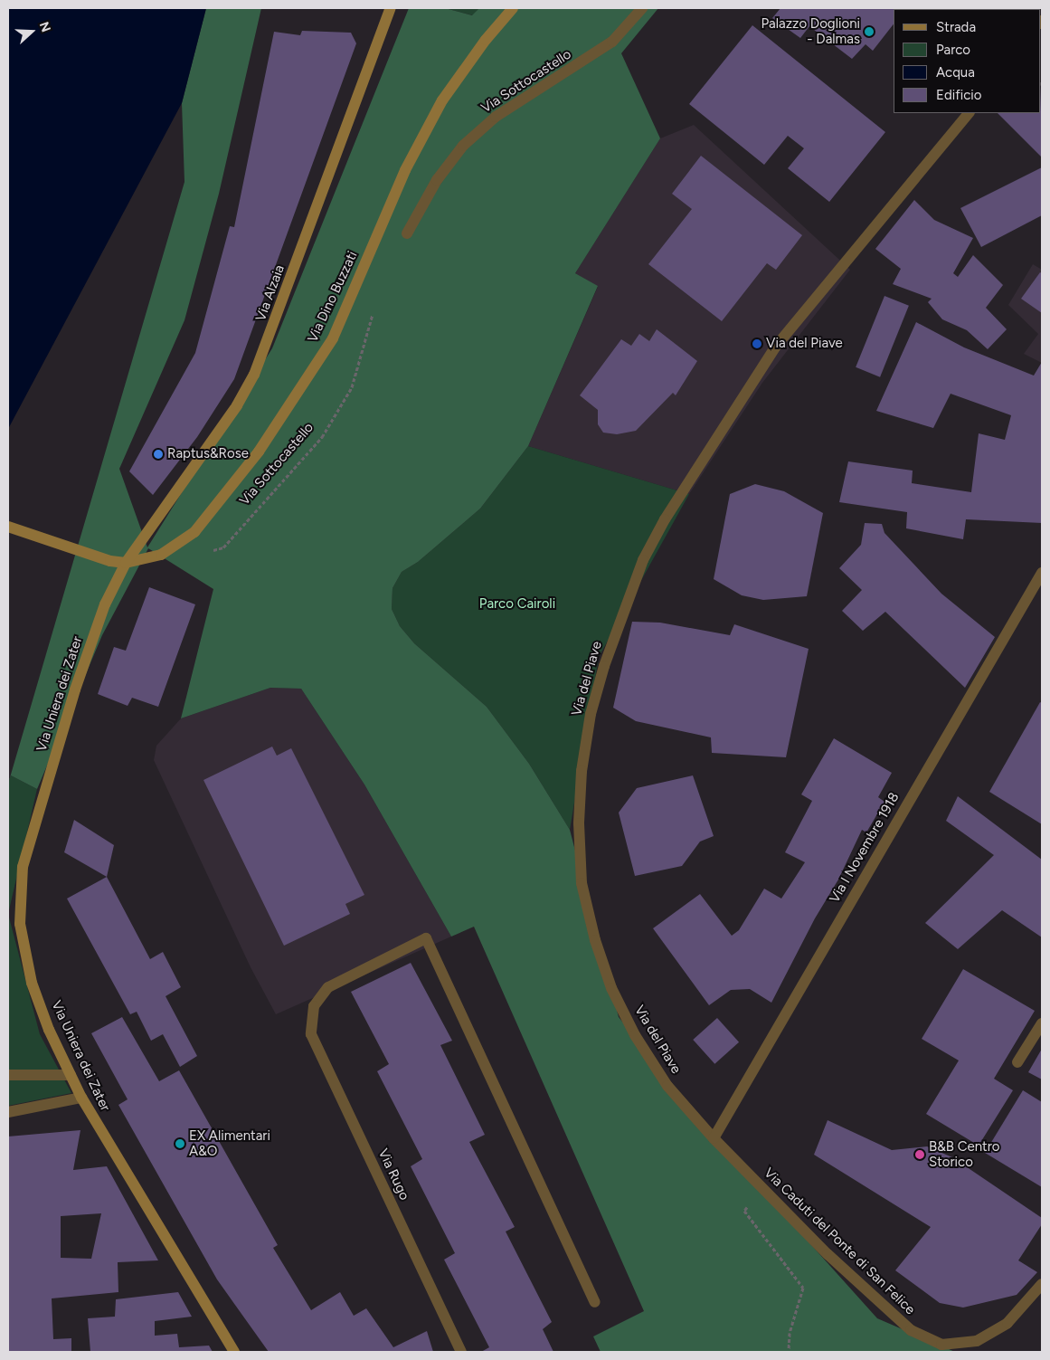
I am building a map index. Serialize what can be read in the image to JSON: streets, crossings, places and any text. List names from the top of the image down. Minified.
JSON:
{"streets":{"street":["Via Sottocastello","Via Alzaia","Via Dino Buzzati","Via del Piave","Via Uniera dei Zater","Via I Novembre 1918","Via Rugo","Via Caduti del Ponte di San Felice"]},"crossings":[["Via Alzaia","Via Dino Buzzati"],["Via Alzaia","Via Uniera dei Zater"],["Via Dino Buzzati","Via Uniera dei Zater"],["Via del Piave","Via I Novembre 1918"],["Via del Piave","Via Caduti del Ponte di San Felice"],["Via I Novembre 1918","Via Caduti del Ponte di San Felice"]],"parks":["Parco Cairoli"],"places":["Palazzo Doglioni - Dalmas","Via del Piave","Raptus&Rose","EX Alimentari A&O","B&B Centro Storico"],"legend":["Strada","Parco","Acqua","Edificio"],"north":"right"}
